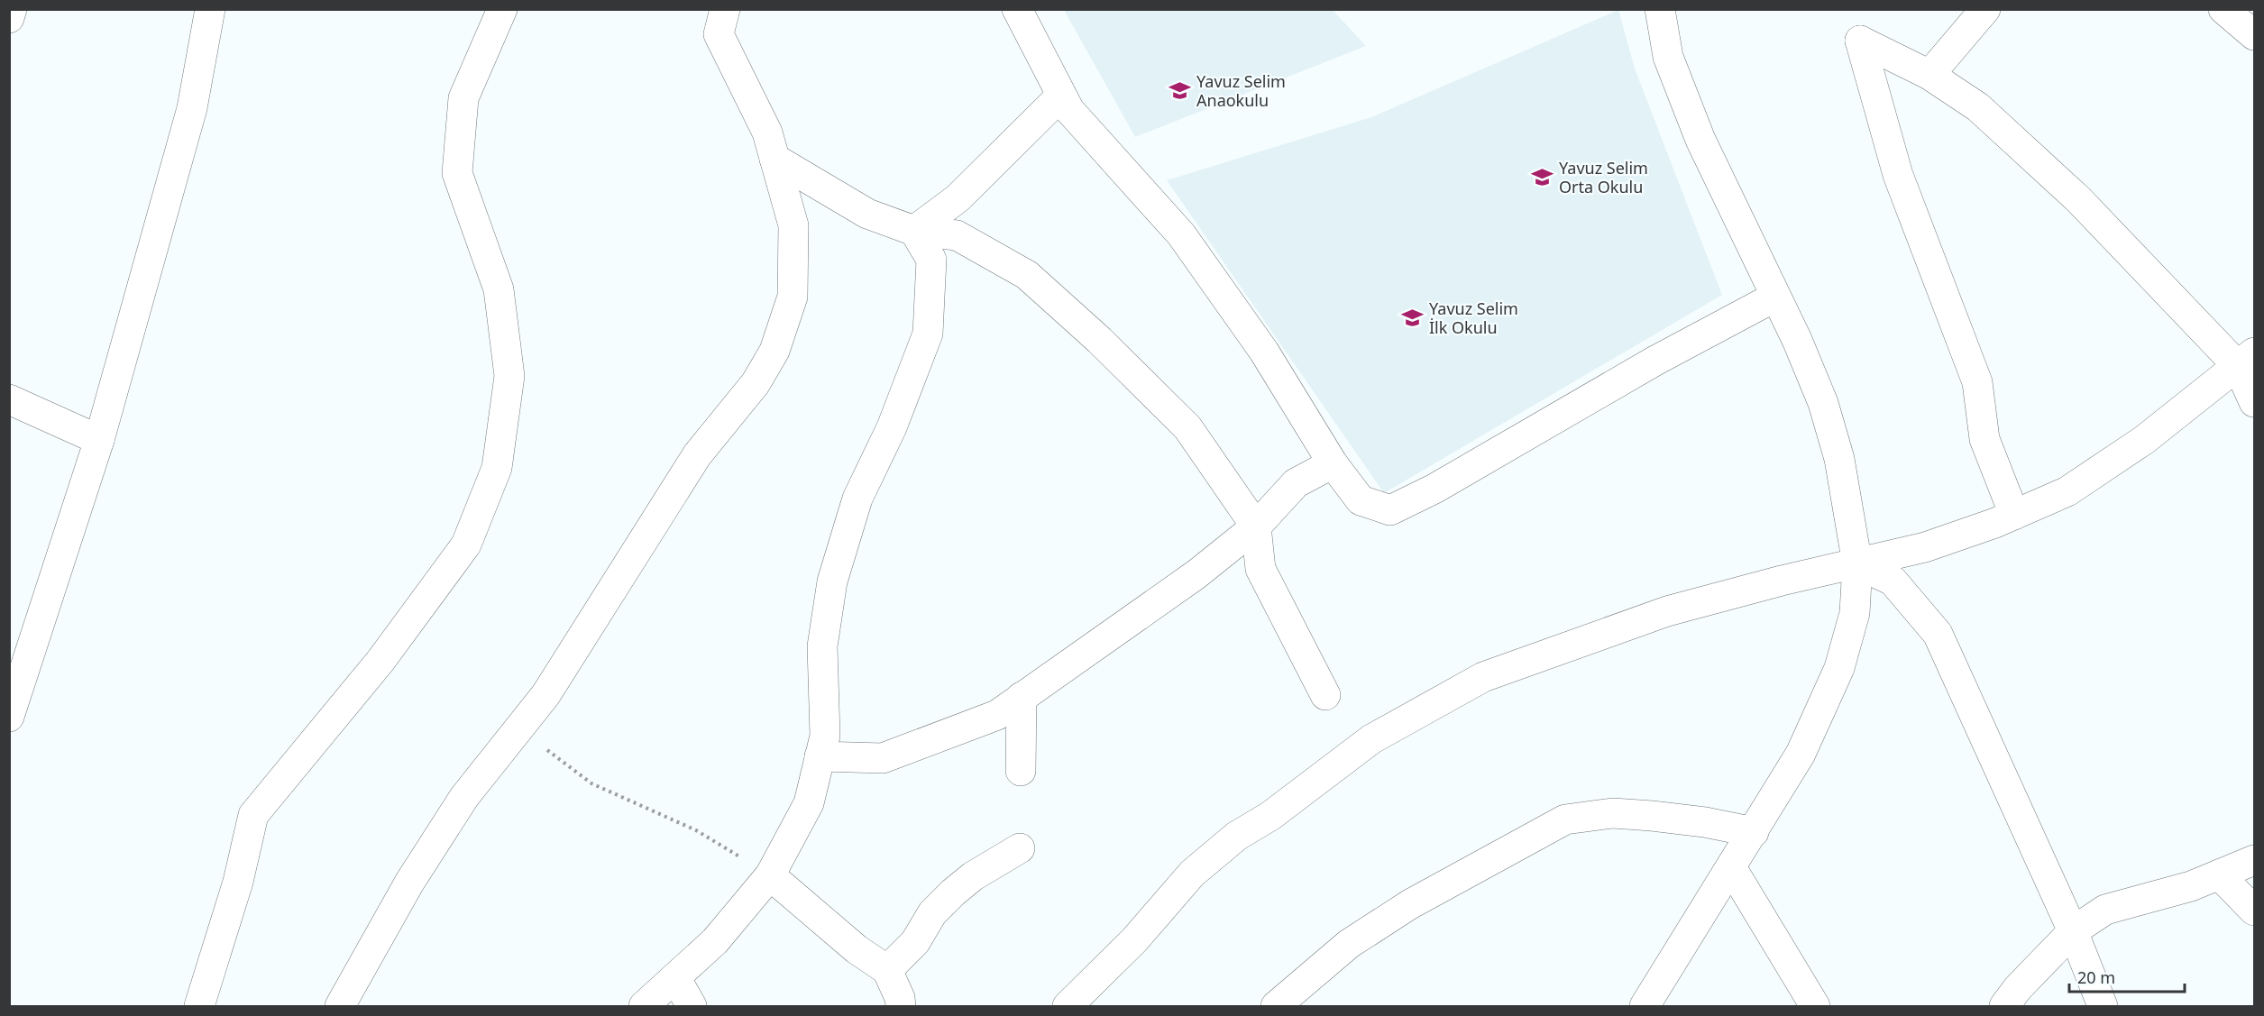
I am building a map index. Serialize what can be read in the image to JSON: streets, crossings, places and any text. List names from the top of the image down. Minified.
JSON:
{"places":{"school or university":["Yavuz Selim Anaokulu","Yavuz Selim Orta Okulu","Yavuz Selim İlk Okulu"]},"scale_bar":"20 m"}
